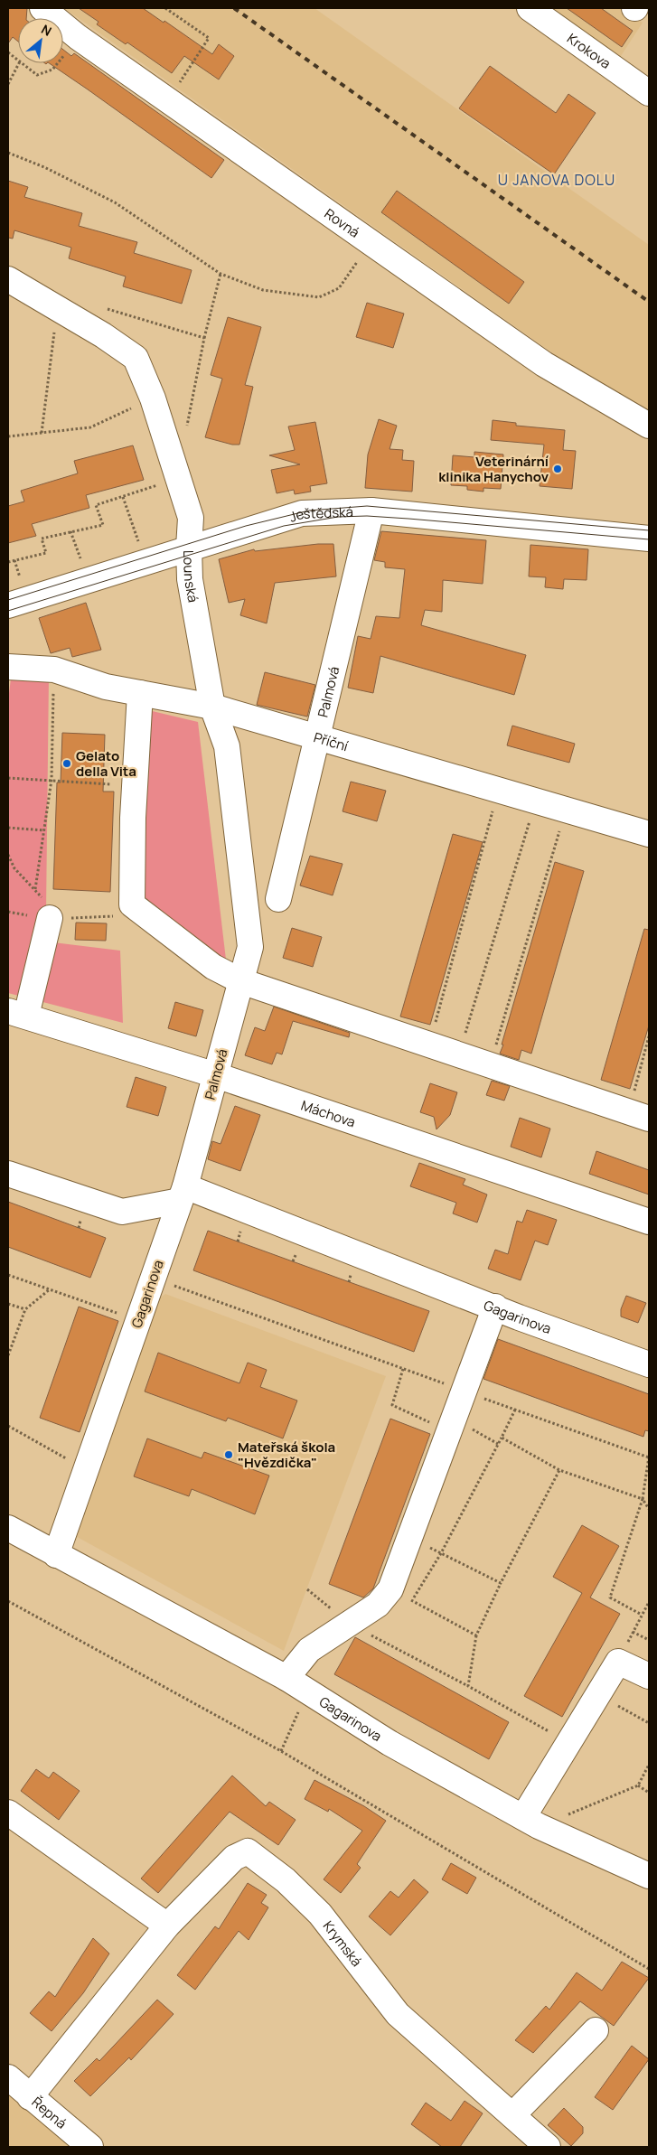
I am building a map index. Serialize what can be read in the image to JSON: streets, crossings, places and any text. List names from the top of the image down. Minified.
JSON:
{"streets":{"street":["Krokova","Rovná","Ještědská","Lounská","Palmová","Příční","Máchova","Gagarinova","Krymská","Řepná"]},"crossings":[["Ještědská","Lounská"],["Ještědská","Palmová"],["Lounská","Palmová"],["Lounská","Příční"],["Palmová","Příční"],["Palmová","Máchova"],["Palmová","Gagarinova"],["Krymská","Řepná"]],"districts":["U JANOVA DOLU"],"places":["Veterinární klinika Hanychov","Gelato della Vita","Mateřská škola \"Hvězdička\""],"north":"top right"}
